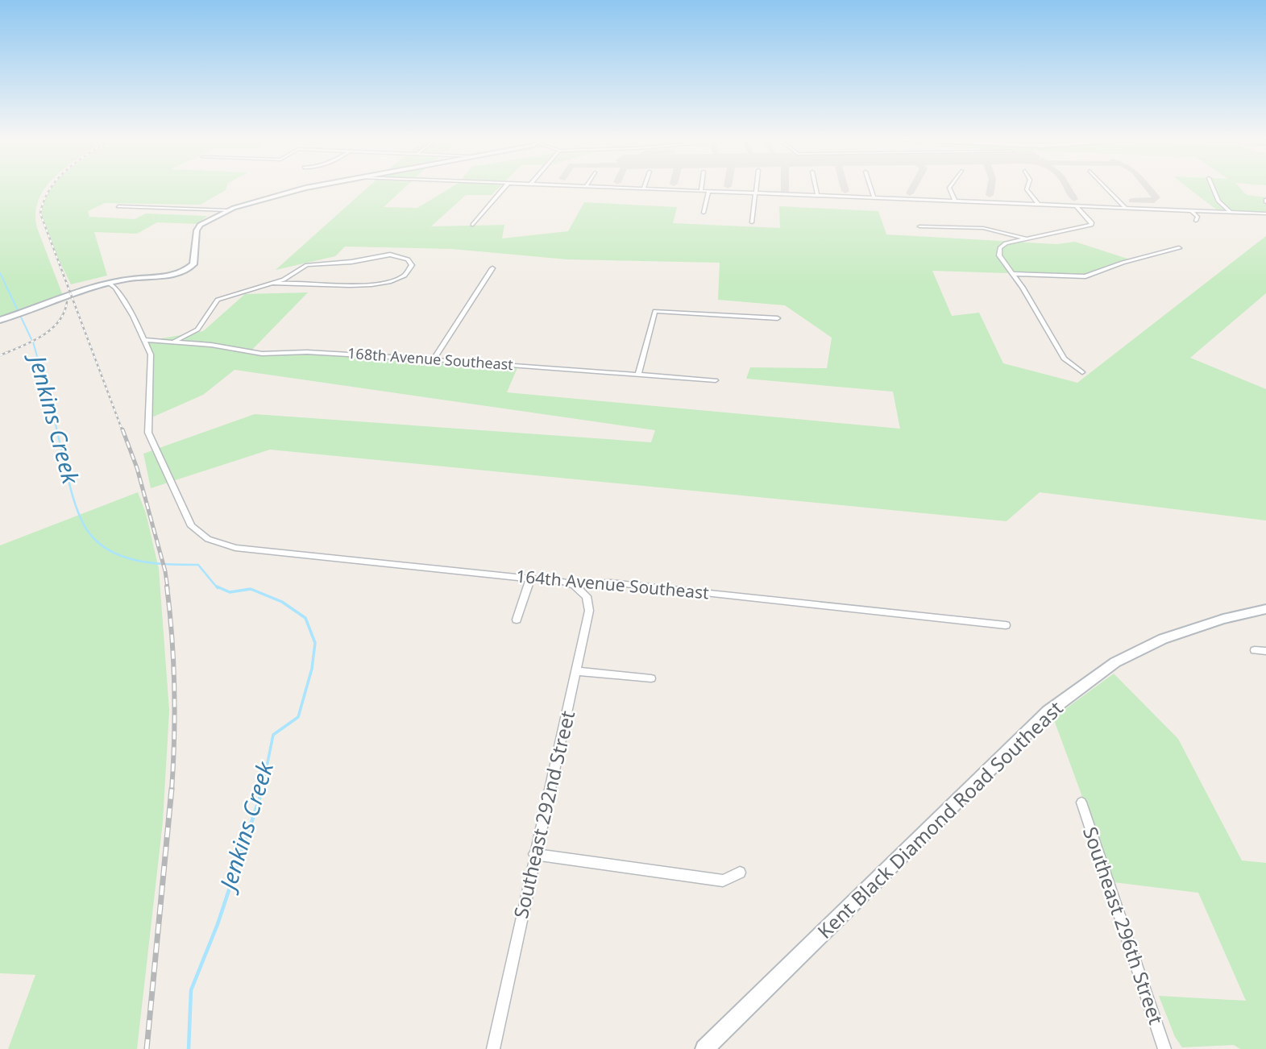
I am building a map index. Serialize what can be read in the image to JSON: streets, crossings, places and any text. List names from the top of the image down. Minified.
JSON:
{"streets":{"street":["168th Avenue Southeast","164th Avenue Southeast","Southeast 292nd Street","Kent Black Diamond Road Southeast","Southeast 296th Street"]},"crossings":[["168th Avenue Southeast","164th Avenue Southeast"],["164th Avenue Southeast","Southeast 292nd Street"]],"water":["Jenkins Creek"]}
